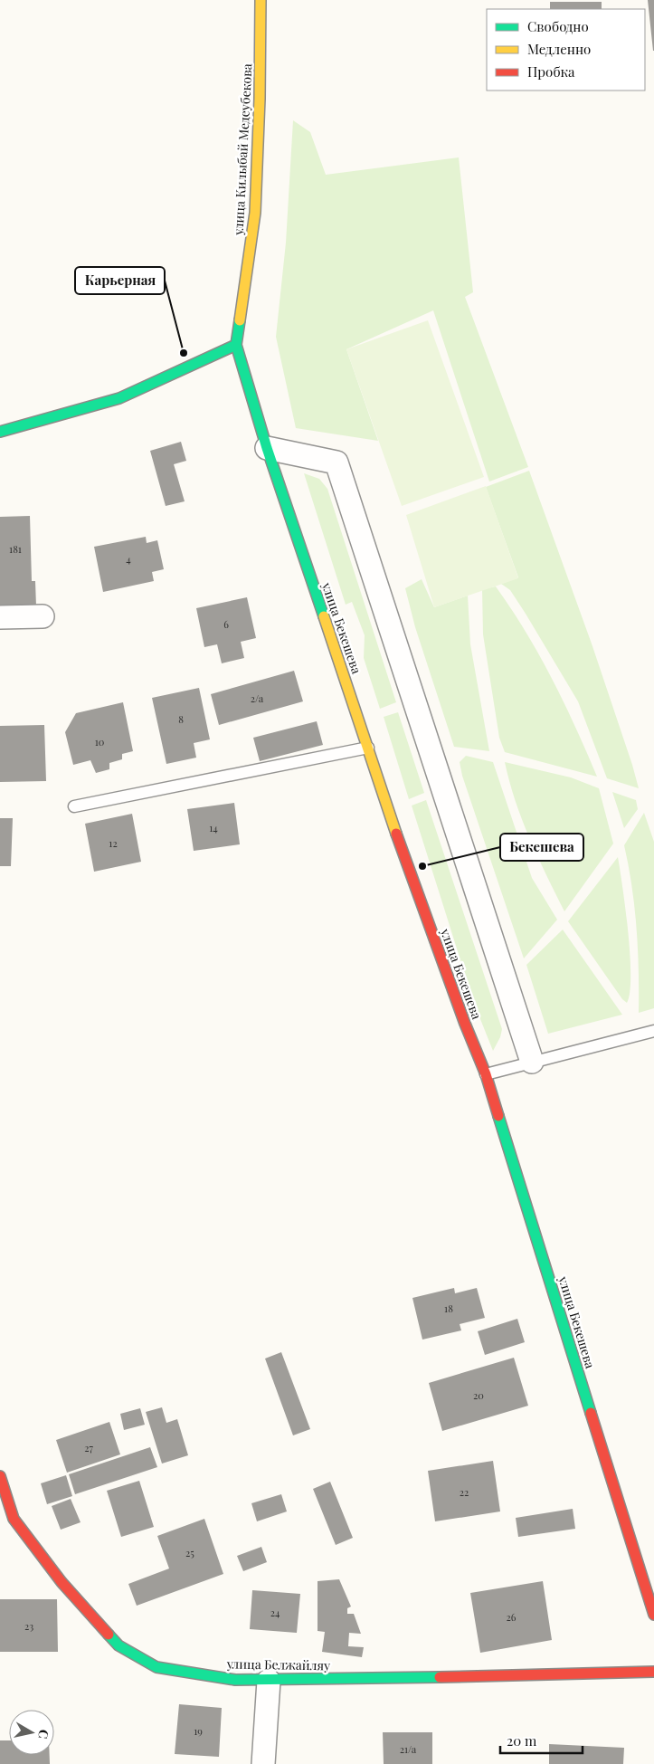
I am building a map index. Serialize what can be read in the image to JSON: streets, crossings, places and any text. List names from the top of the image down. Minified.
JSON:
{"streets":{"main road":["улица Килыбай Медеубекова","улица Бекешева","улица Белжайляу"]},"crossings":[["улица Килыбай Медеубекова","улица Бекешева"]],"places":["Карьерная","Бекешева"],"house_numbers":["181","4","6","2/а","8","10","14","12","18","20","27","22","25","24","26","23","19","21/а"],"legend":["Свободно","Медленно","Пробка"],"scale_bar":"20 m","north":"right"}
